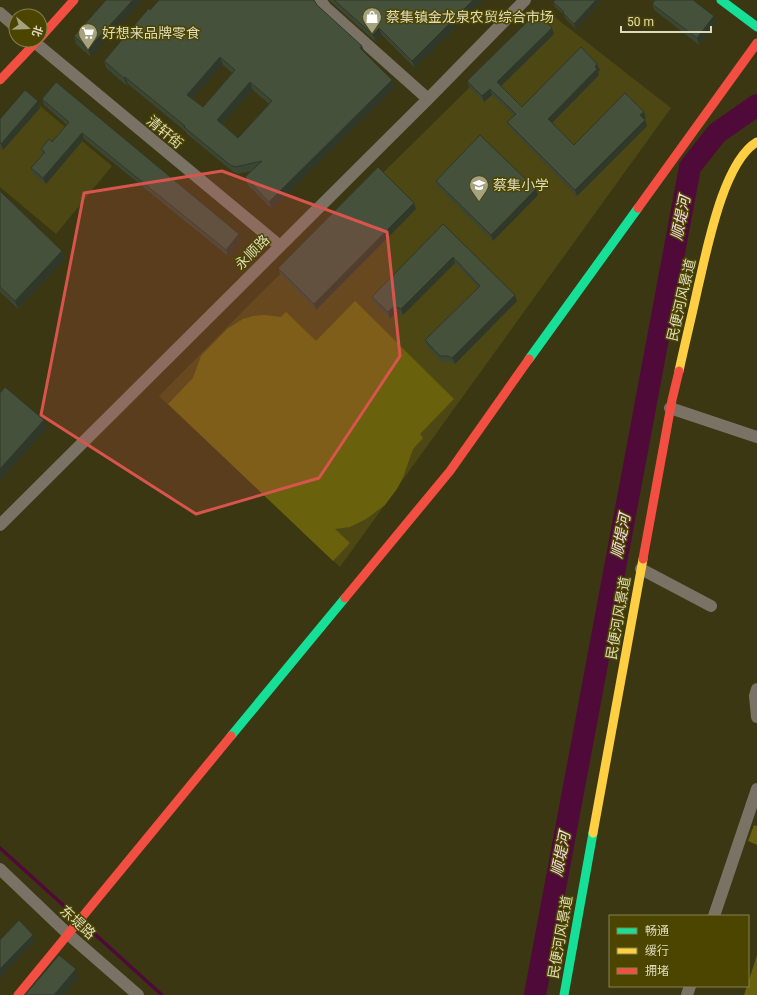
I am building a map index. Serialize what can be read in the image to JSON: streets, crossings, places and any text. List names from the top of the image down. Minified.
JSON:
{"streets":{"street":["清轩街","永顺路","民便河风景道","东堤路"]},"crossings":[["清轩街","永顺路"]],"water":["顺堤河"],"places":{"shop":["蔡集镇金龙泉农贸综合市场"],"supermarket":["好想来品牌零食"],"school or university":["蔡集小学"]},"legend":["畅通","缓行","拥堵"],"scale_bar":"50 m","north":"right"}
